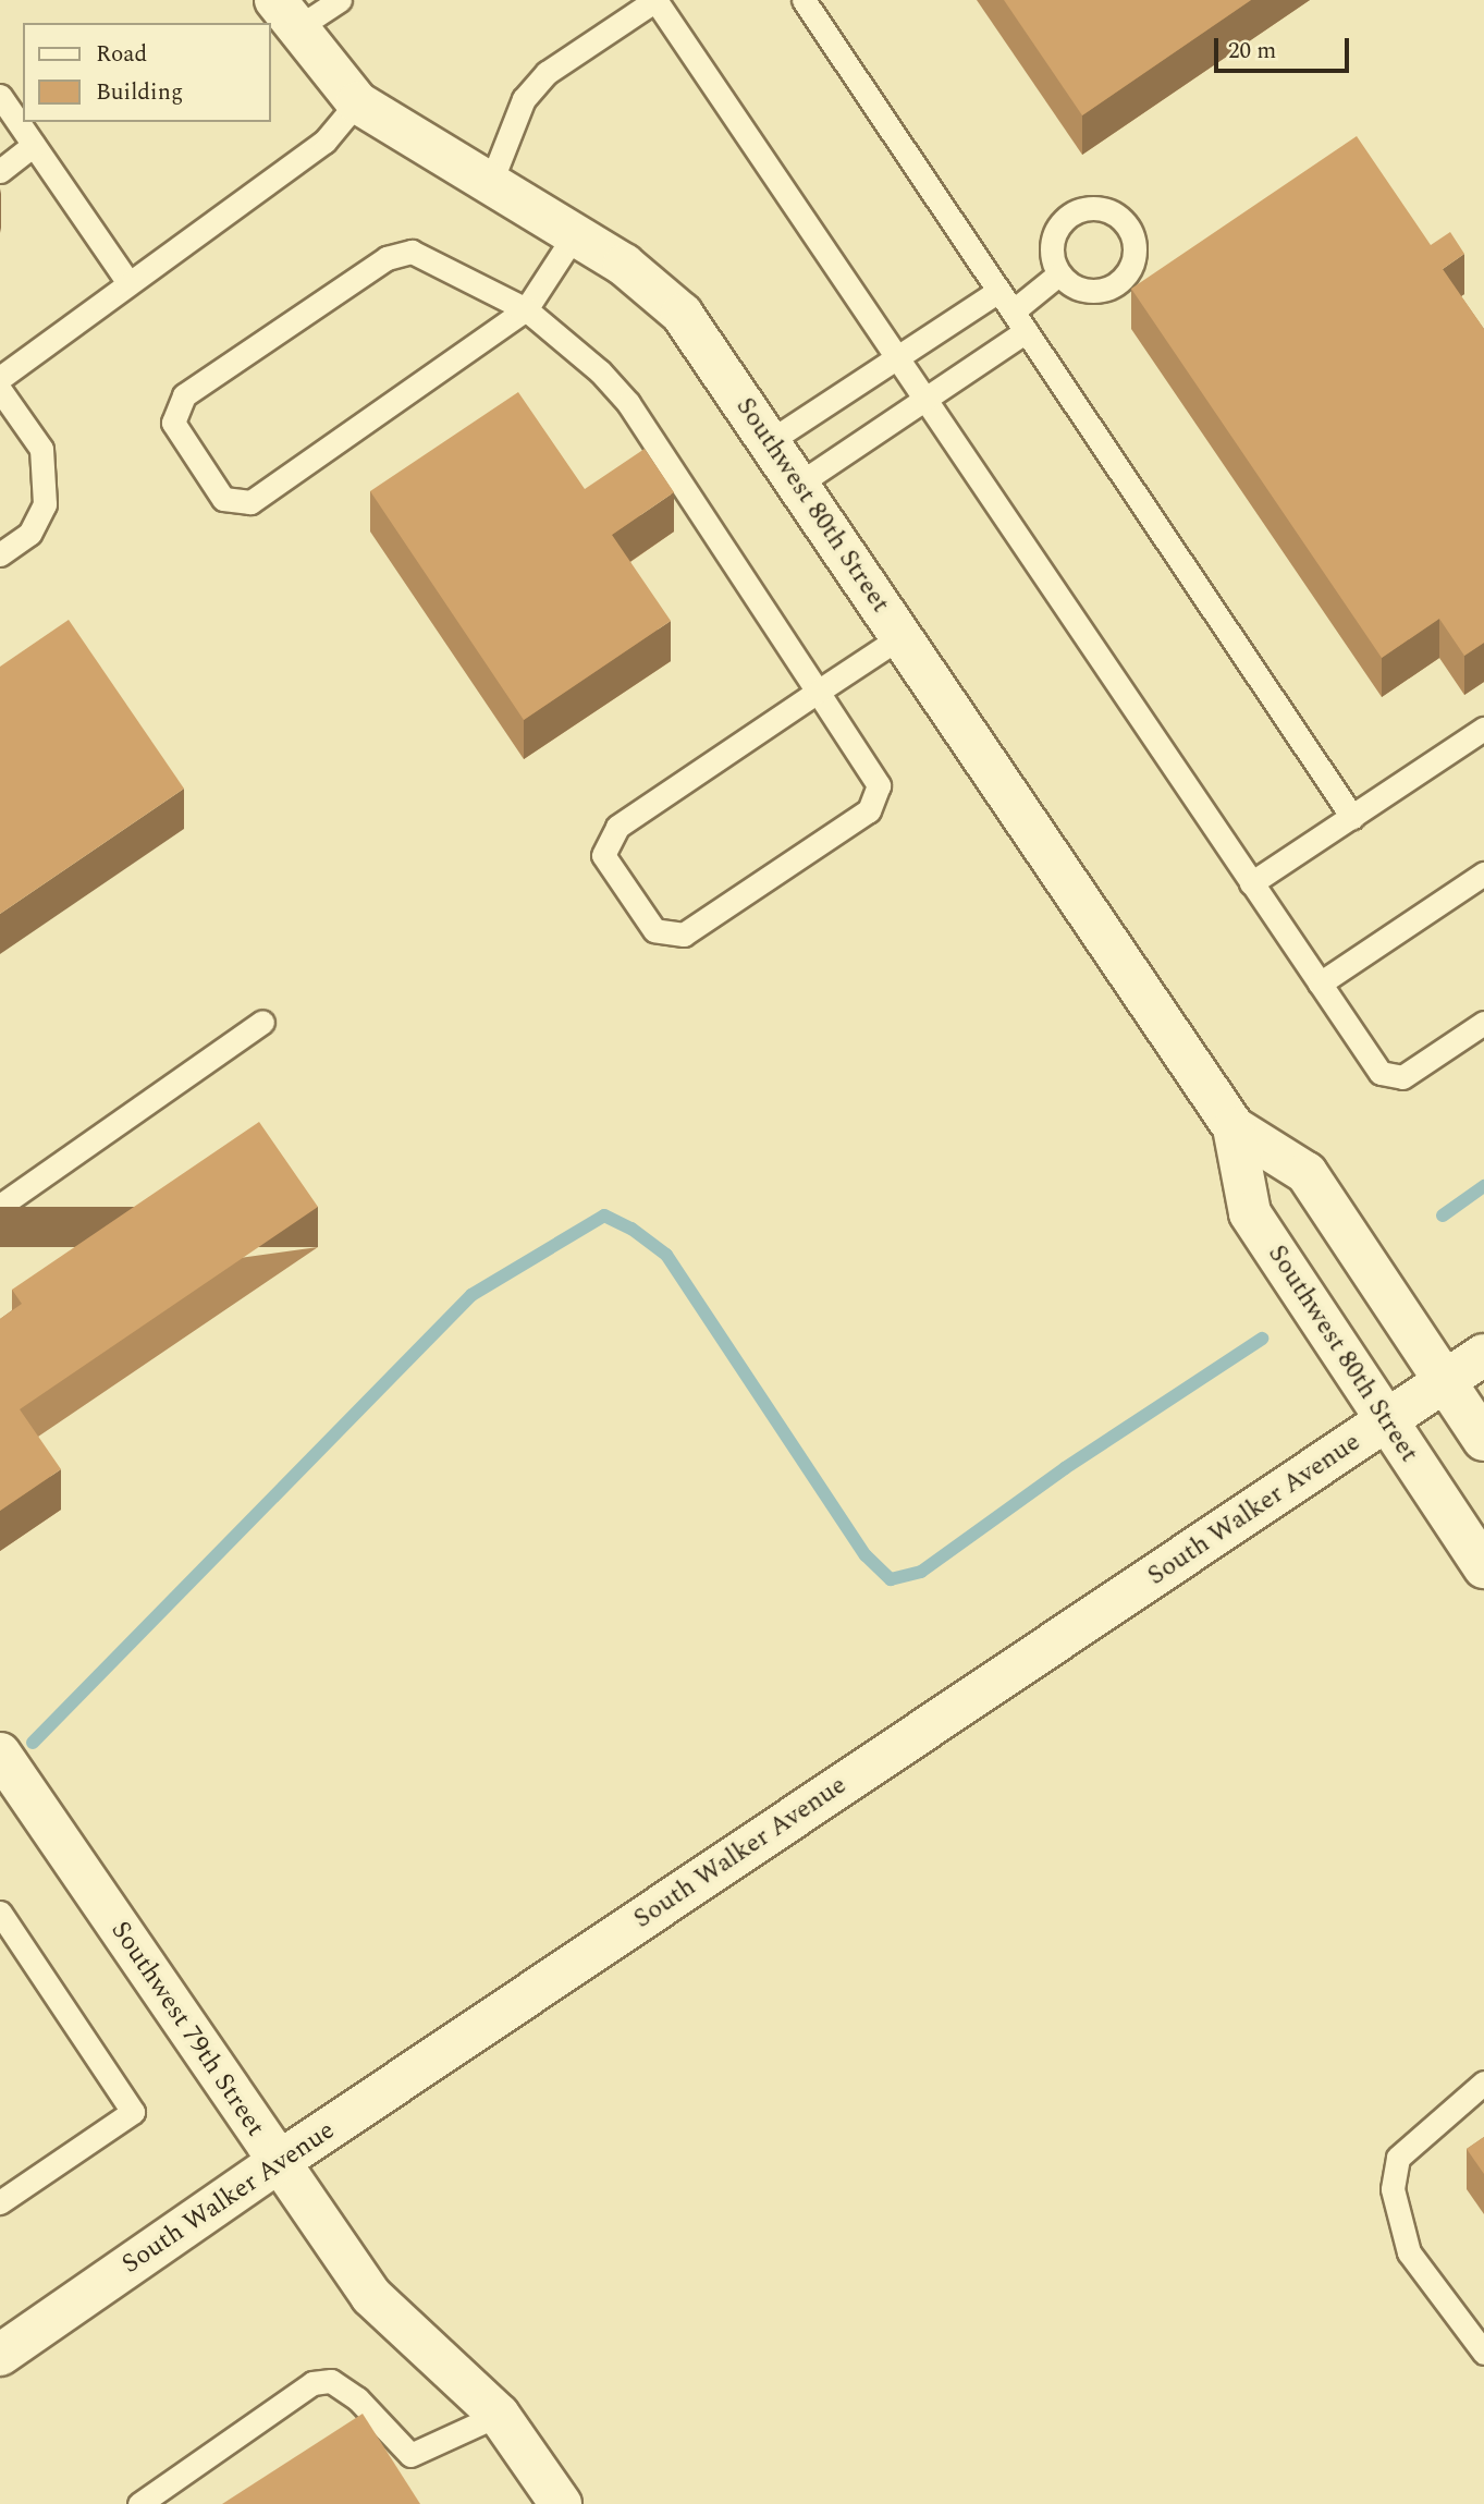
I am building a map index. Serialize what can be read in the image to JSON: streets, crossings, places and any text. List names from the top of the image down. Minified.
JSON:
{"streets":{"street":["Southwest 80th Street","South Walker Avenue","Southwest 79th Street"]},"crossings":[["Southwest 80th Street","South Walker Avenue"],["South Walker Avenue","Southwest 79th Street"]],"legend":["Road","Building"],"scale_bar":"20 m"}
